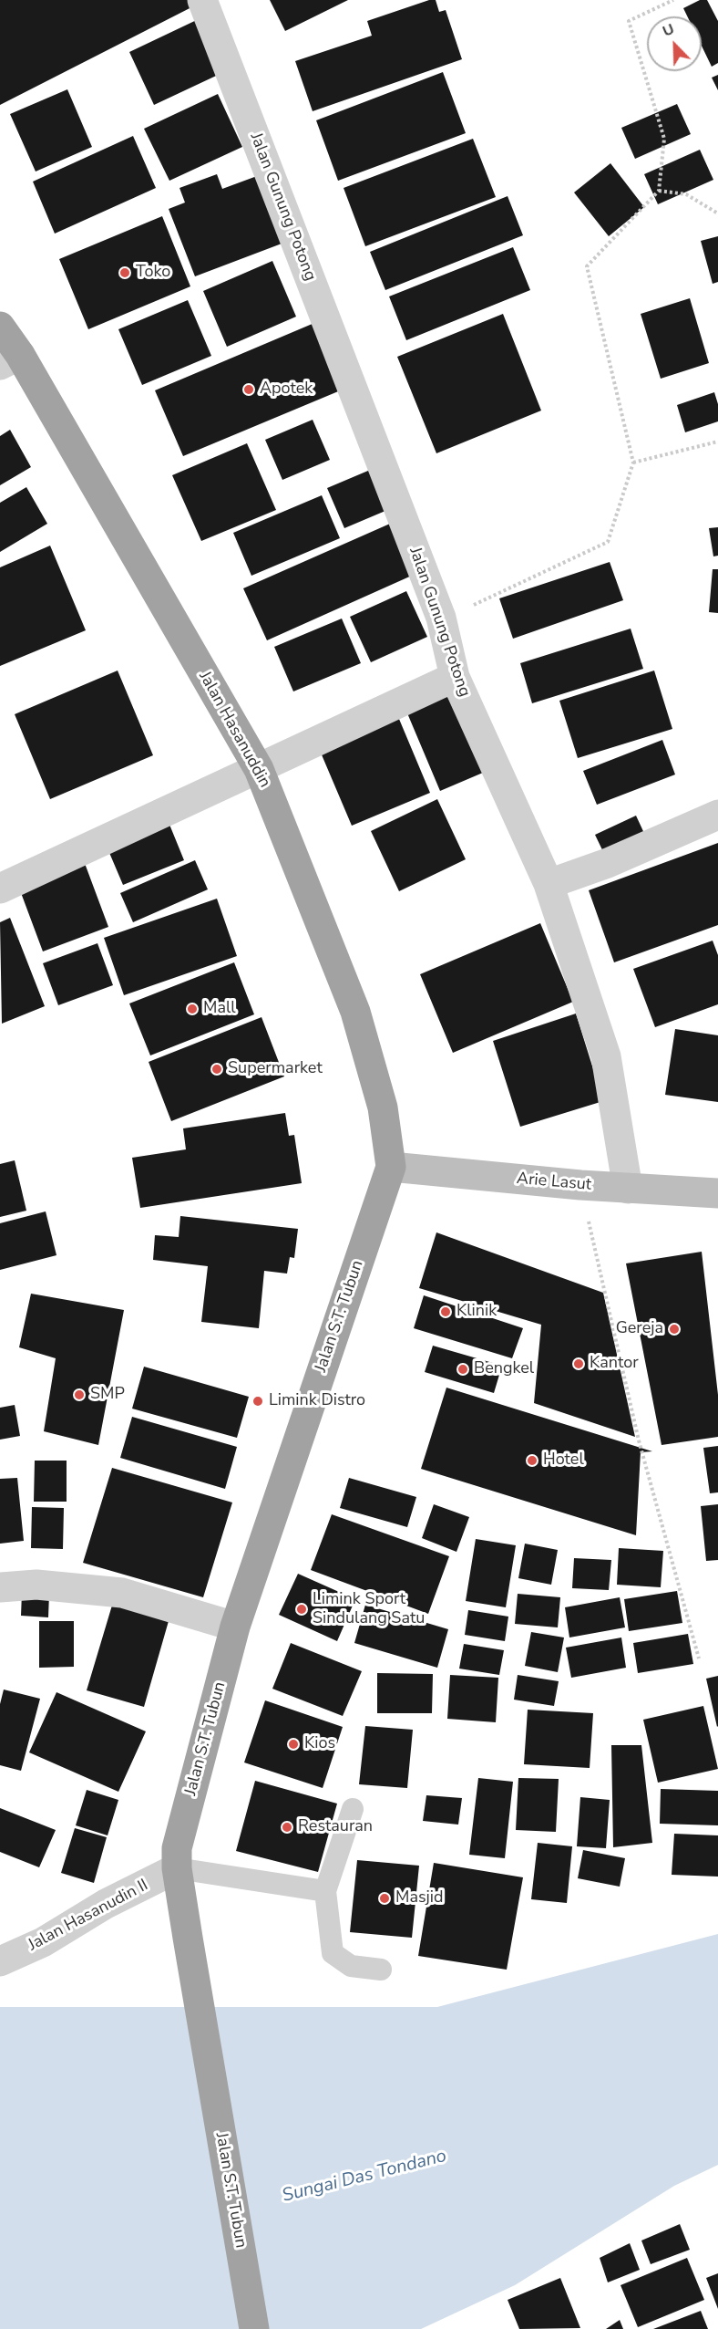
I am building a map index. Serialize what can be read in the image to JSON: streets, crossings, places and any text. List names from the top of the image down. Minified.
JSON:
{"streets":{"highway":["Jalan Hasanuddin","Jalan S.T. Tubun"],"main road":["Arie Lasut"],"street":["Jalan Gunung Potong","Jalan Hasanudin II"]},"crossings":[["Jalan Gunung Potong","Arie Lasut"],["Jalan Hasanuddin","Arie Lasut"],["Jalan Hasanuddin","Jalan S.T. Tubun"],["Arie Lasut","Jalan S.T. Tubun"],["Jalan S.T. Tubun","Jalan Hasanudin II"]],"water":["Sungai Das Tondano"],"places":["Toko","Apotek","Mall","Supermarket","Klinik","Gereja","Kantor","Bengkel","SMP","Limink Distro","Hotel","Limink Sport Sindulang Satu","Kios","Restauran","Masjid"],"north":"top left"}
